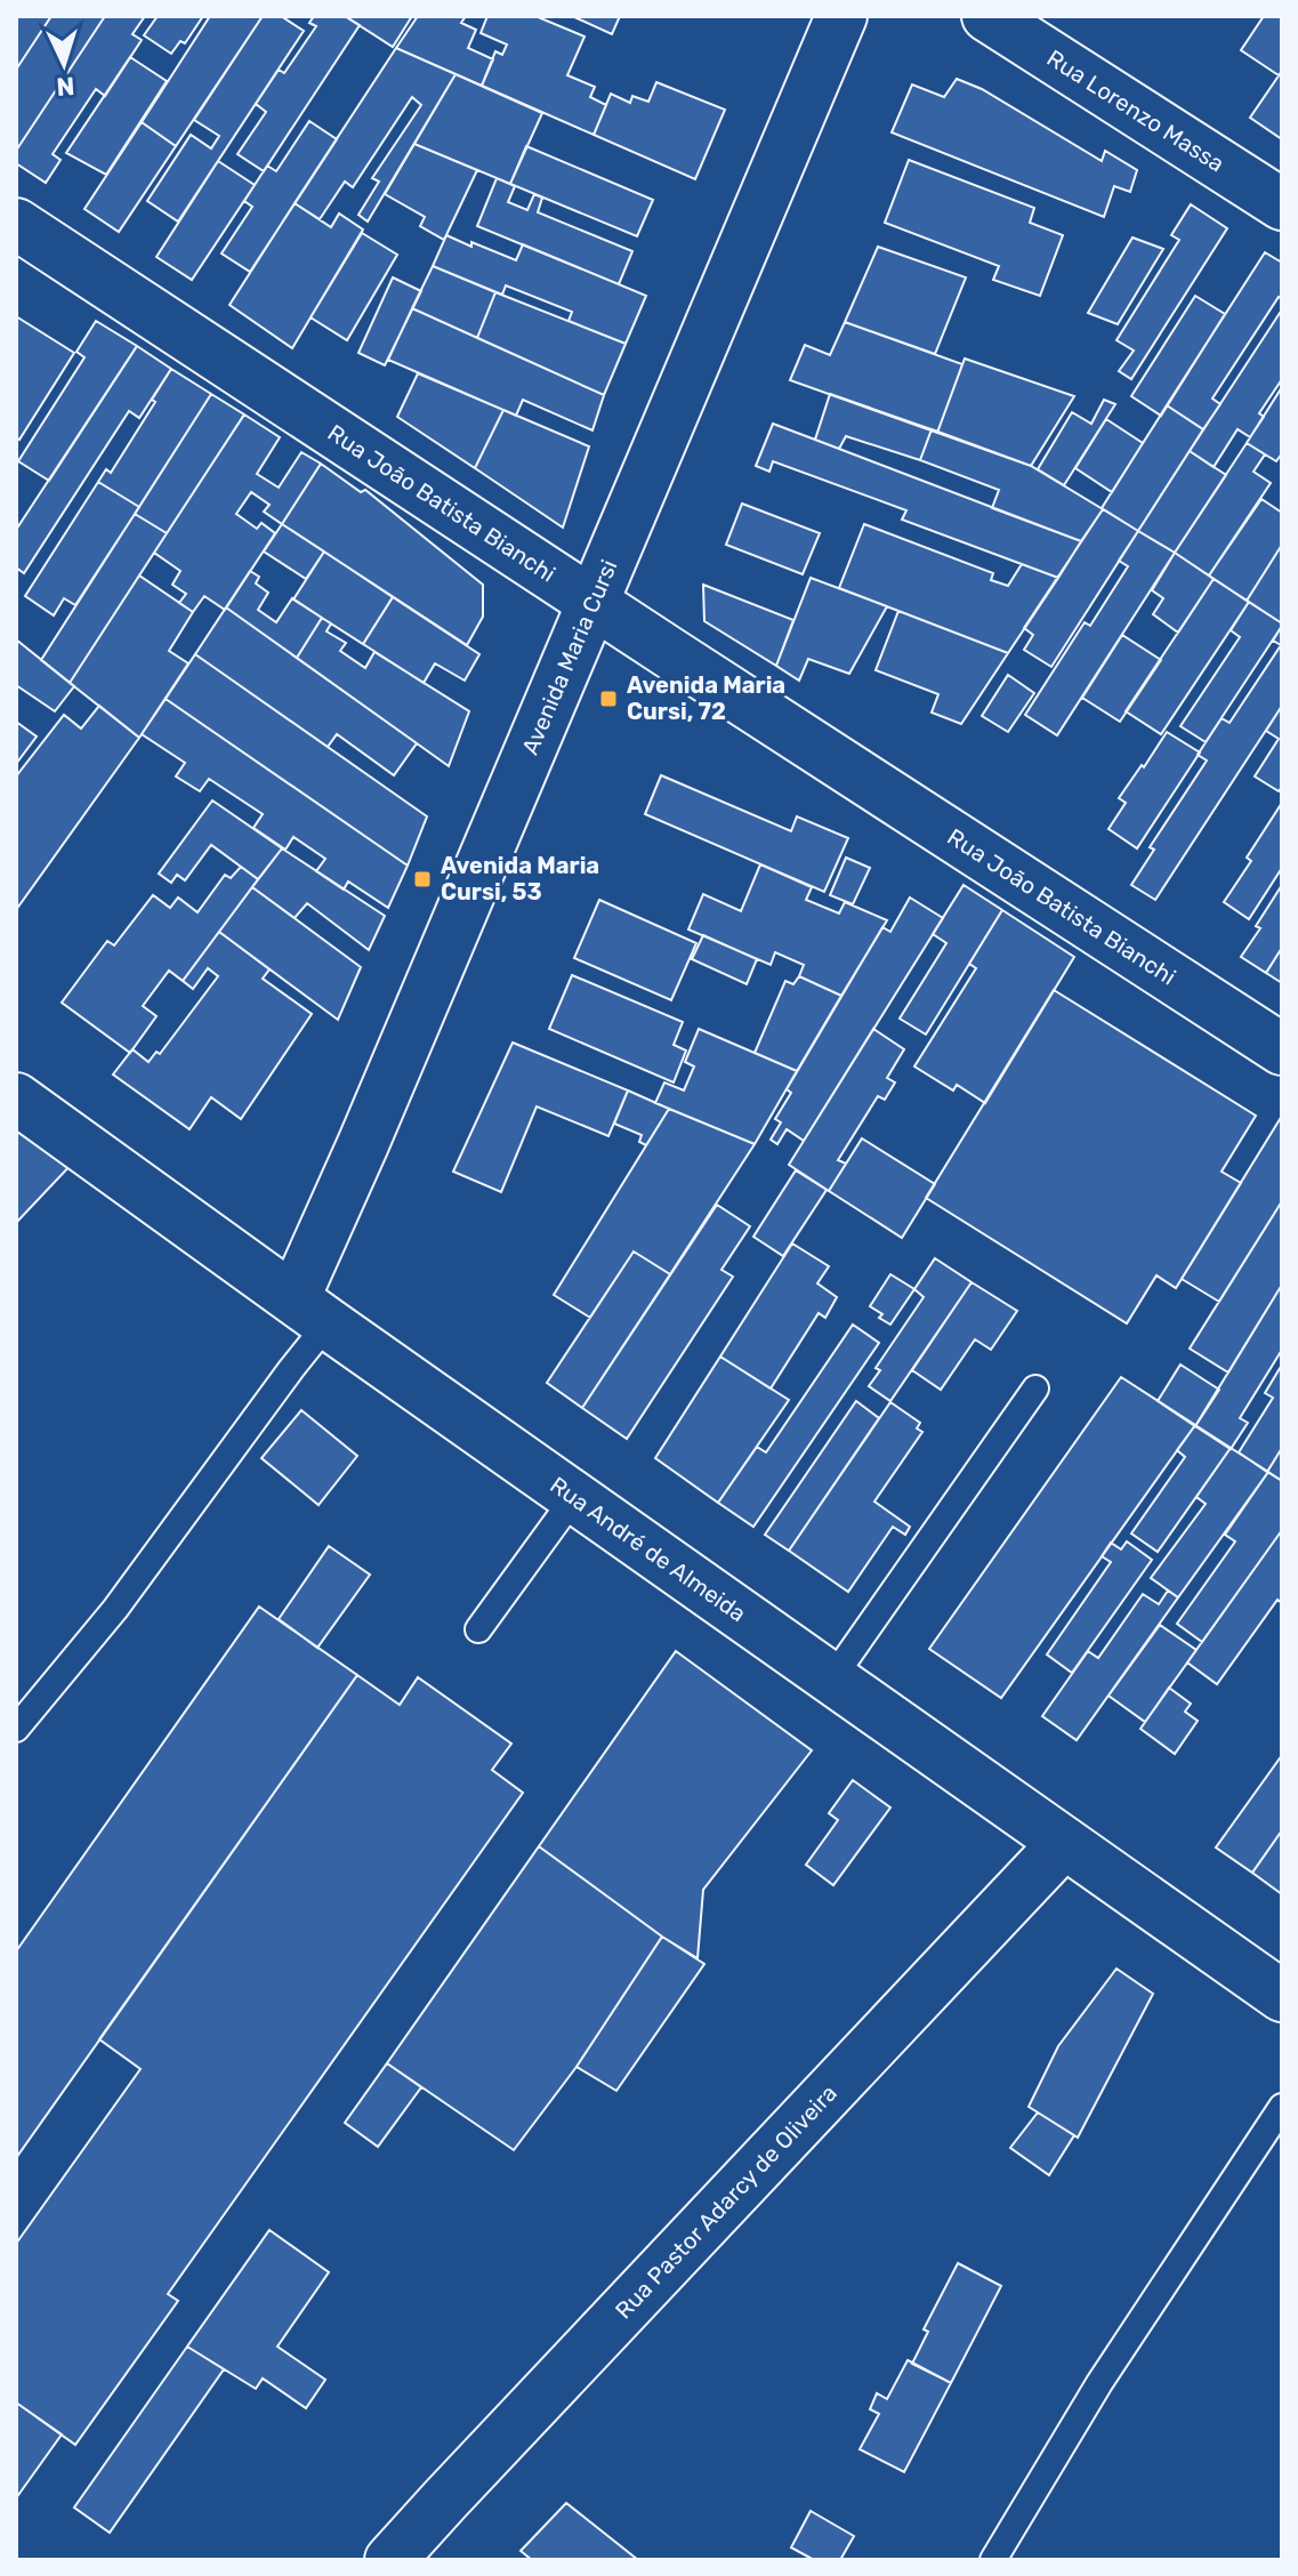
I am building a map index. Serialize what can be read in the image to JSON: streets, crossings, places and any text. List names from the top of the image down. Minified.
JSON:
{"streets":{"street":["Rua Lorenzo Massa","Rua João Batista Bianchi","Avenida Maria Cursi","Rua André de Almeida","Rua Pastor Adarcy de Oliveira"]},"crossings":[["Rua João Batista Bianchi","Avenida Maria Cursi"],["Avenida Maria Cursi","Rua André de Almeida"],["Rua André de Almeida","Rua Pastor Adarcy de Oliveira"]],"places":{"transit":["Avenida Maria Cursi, 72","Avenida Maria Cursi, 53"]},"north":"bottom"}
